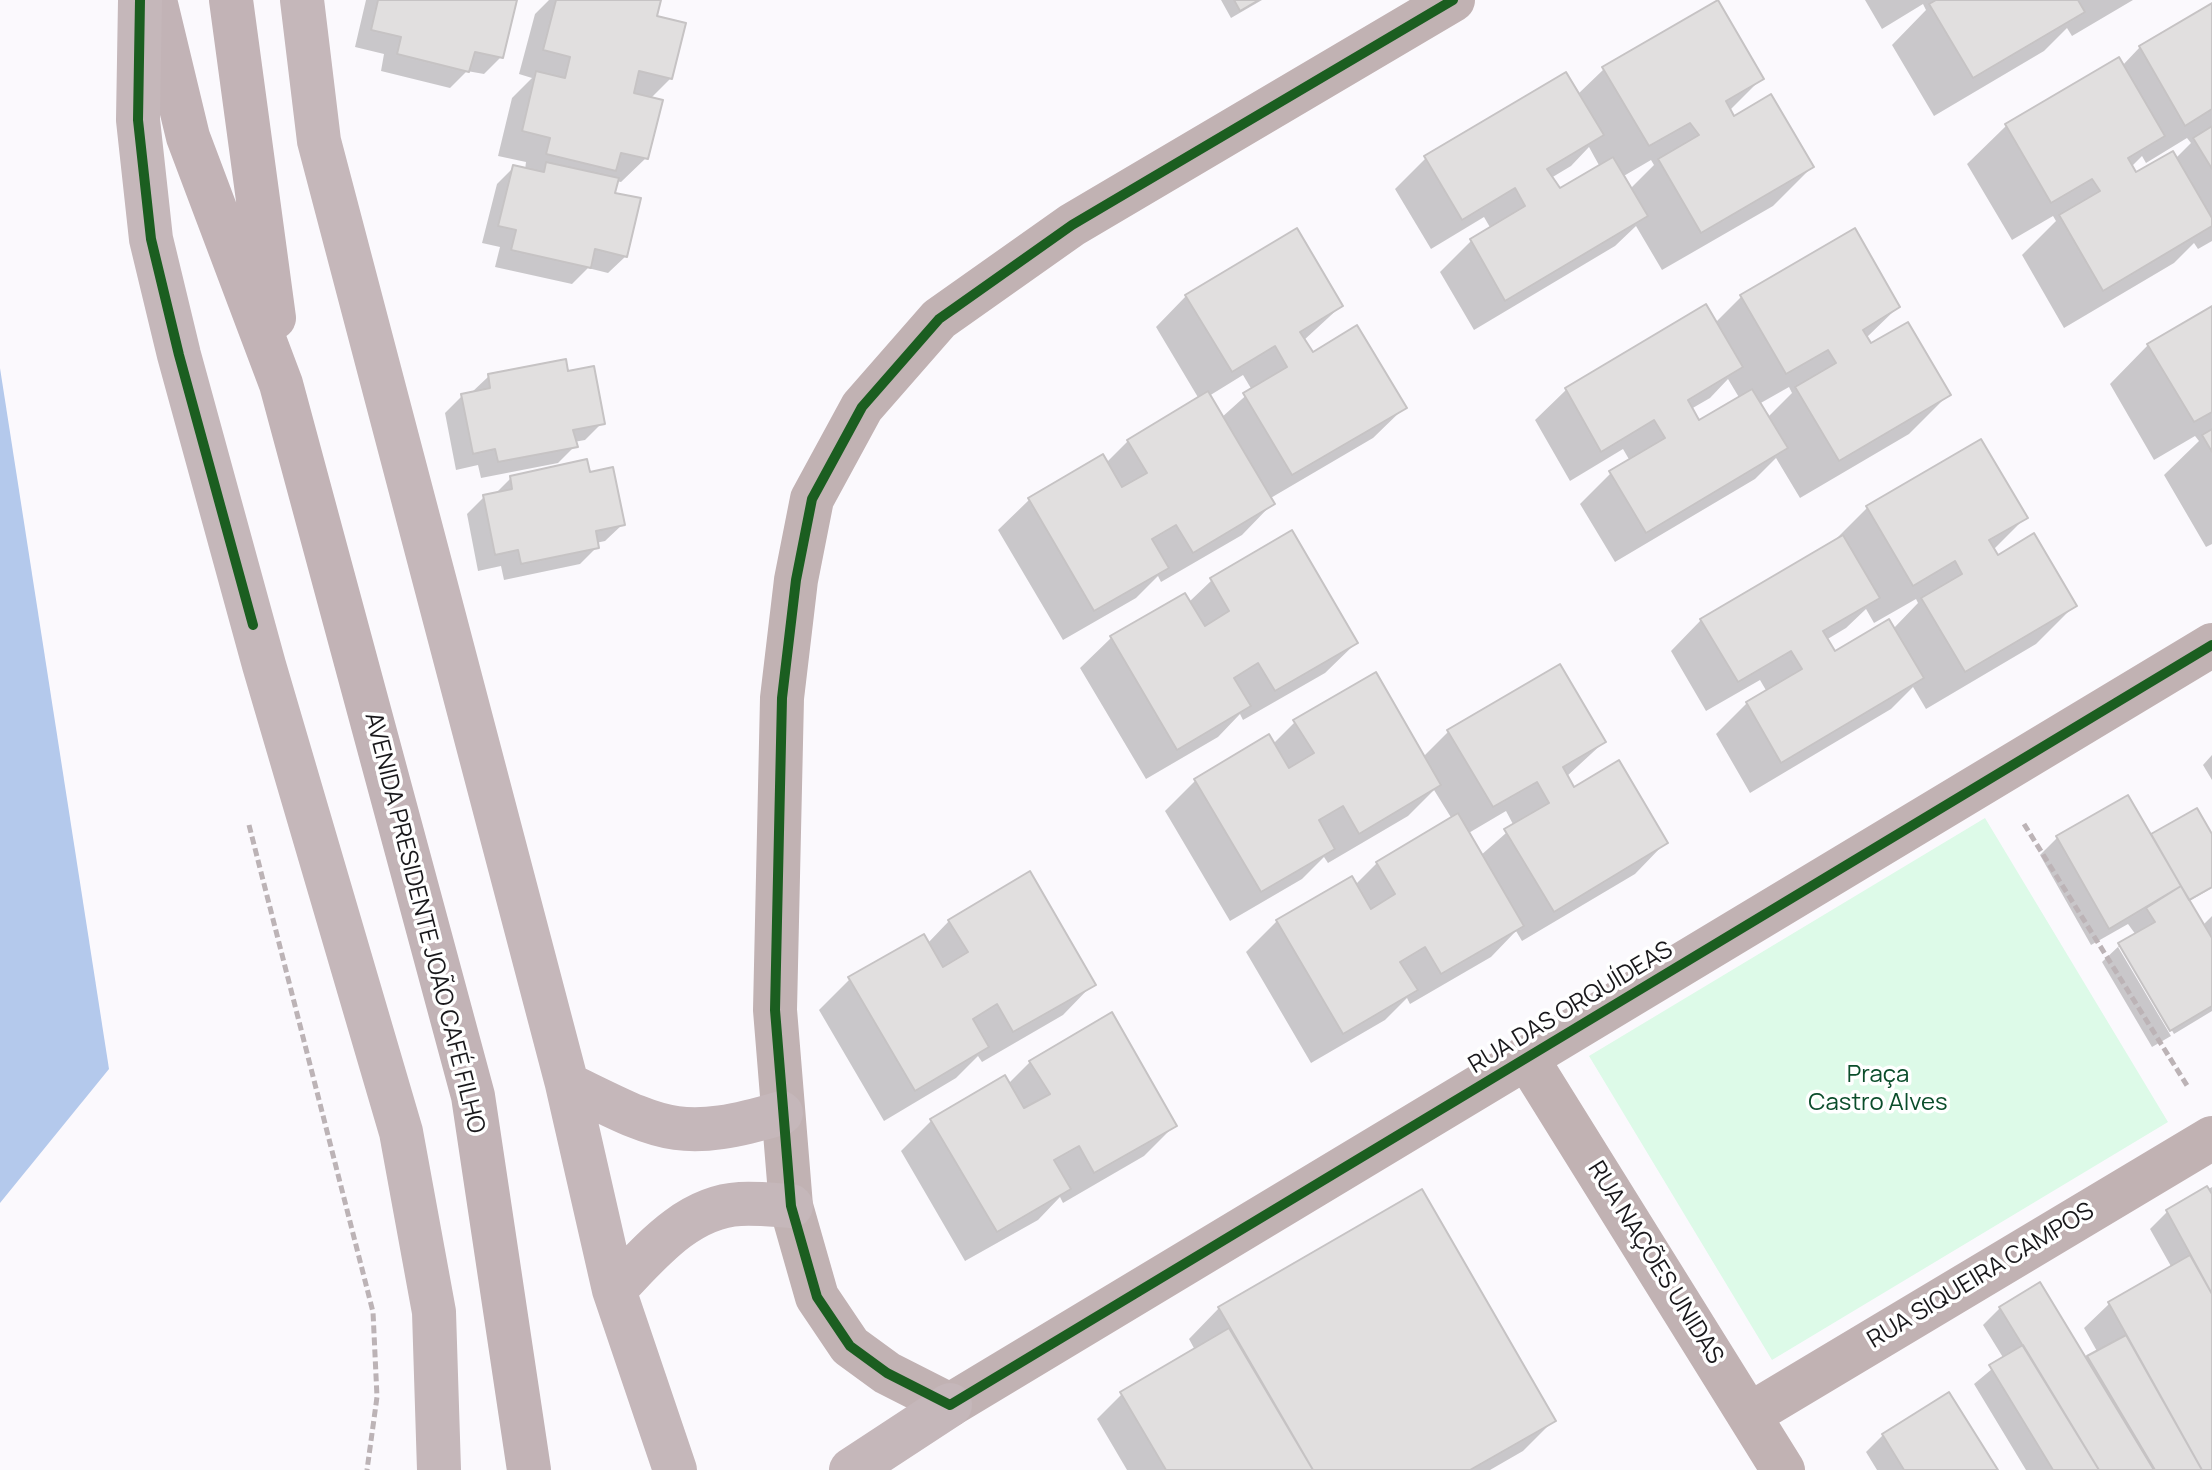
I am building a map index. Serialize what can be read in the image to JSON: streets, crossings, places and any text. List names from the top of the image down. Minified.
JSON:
{"streets":{"main road":["AVENIDA PRESIDENTE JOÃO CAFÉ FILHO"],"street":["RUA DAS ORQUÍDEAS","RUA NAÇÕES UNIDAS","RUA SIQUEIRA CAMPOS"]},"crossings":[["RUA DAS ORQUÍDEAS","RUA NAÇÕES UNIDAS"],["RUA NAÇÕES UNIDAS","RUA SIQUEIRA CAMPOS"]],"parks":["Praça Castro Alves"]}
